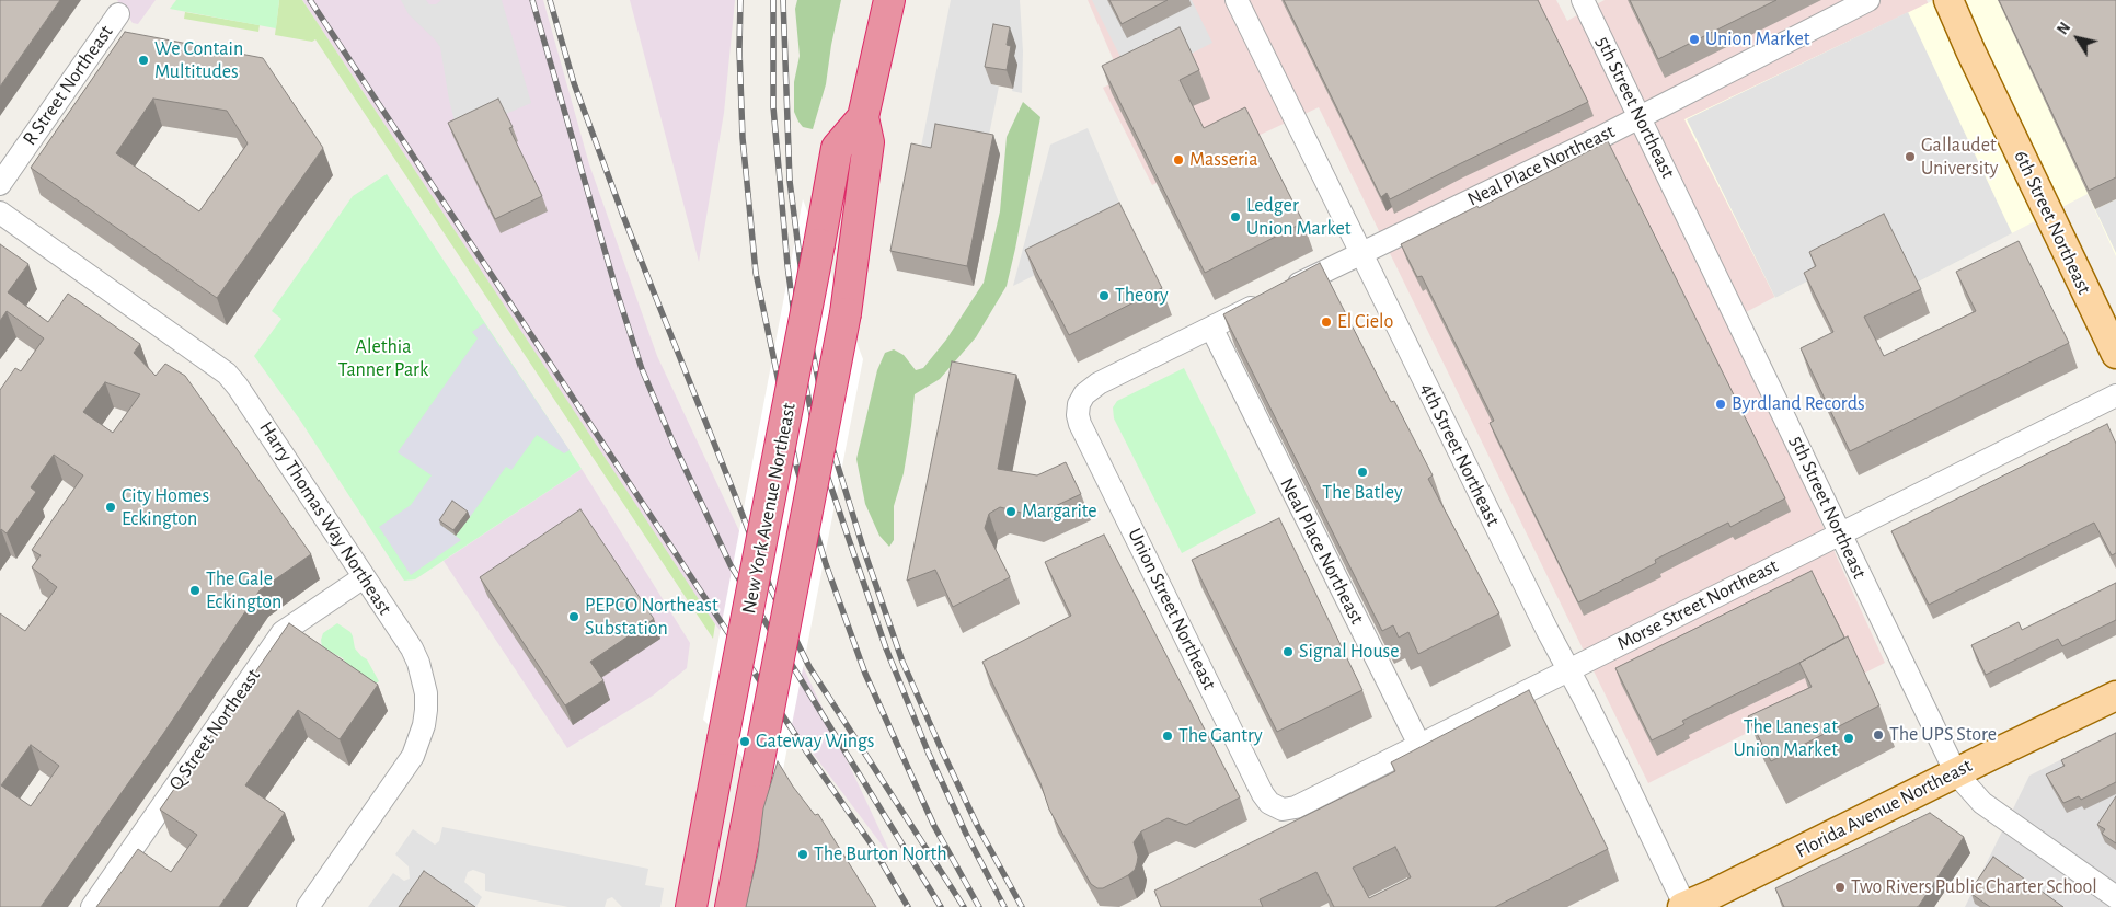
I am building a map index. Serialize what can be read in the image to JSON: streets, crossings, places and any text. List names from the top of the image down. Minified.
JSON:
{"streets":{"highway":["New York Avenue Northeast"],"main road":["6th Street Northeast","Florida Avenue Northeast"],"street":["R Street Northeast","5th Street Northeast","Neal Place Northeast","4th Street Northeast","Harry Thomas Way Northeast","Morse Street Northeast","Union Street Northeast","Q Street Northeast"]},"crossings":[["5th Street Northeast","Neal Place Northeast"],["5th Street Northeast","Morse Street Northeast"],["5th Street Northeast","Florida Avenue Northeast"],["Neal Place Northeast","4th Street Northeast"],["Neal Place Northeast","Morse Street Northeast"],["Neal Place Northeast","Union Street Northeast"],["4th Street Northeast","Morse Street Northeast"],["4th Street Northeast","Florida Avenue Northeast"],["Harry Thomas Way Northeast","Q Street Northeast"],["Morse Street Northeast","Union Street Northeast"]],"parks":["Alethia Tanner Park"],"places":["Union Market","We Contain Multitudes","Gallaudet University","Masseria","Ledger Union Market","Theory","El Cielo","Byrdland Records","The Batley","City Homes Eckington","Margarite","The Gale Eckington","PEPCO Northeast Substation","Signal House","The UPS Store","The Gantry","The Lanes at Union Market","Gateway Wings","The Burton North","Two Rivers Public Charter School"],"north":"top left"}
